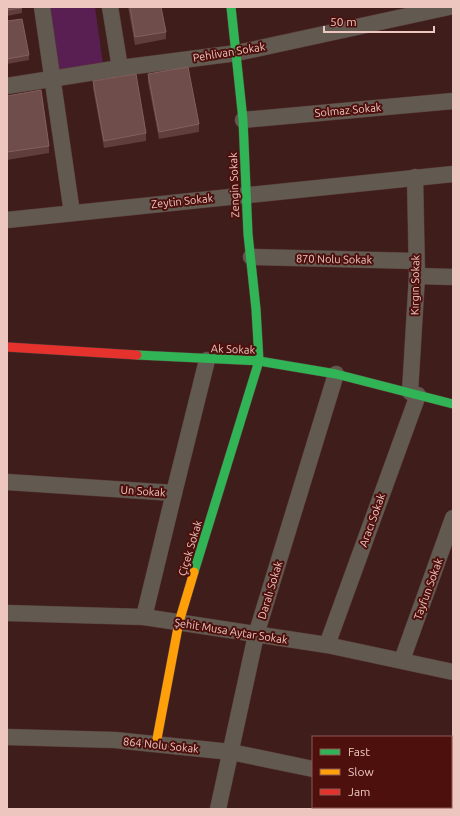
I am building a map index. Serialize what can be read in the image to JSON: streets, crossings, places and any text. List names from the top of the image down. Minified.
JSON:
{"streets":{"street":["Pehlivan Sokak","Solmaz Sokak","Zengin Sokak","Zeytin Sokak","870 Nolu Sokak","Kırgın Sokak","Ak Sokak","Un Sokak","Aracı Sokak","Çiçek Sokak","Tayfun Sokak","Daralı Sokak","Şehit Musa Aytar Sokak","864 Nolu Sokak"]},"crossings":[["Pehlivan Sokak","Zengin Sokak"],["Solmaz Sokak","Zengin Sokak"],["Zengin Sokak","Zeytin Sokak"],["Zengin Sokak","870 Nolu Sokak"],["Zengin Sokak","Ak Sokak"],["Zengin Sokak","Çiçek Sokak"],["Zeytin Sokak","Kırgın Sokak"],["870 Nolu Sokak","Kırgın Sokak"],["Kırgın Sokak","Ak Sokak"],["Kırgın Sokak","Aracı Sokak"],["Ak Sokak","Aracı Sokak"],["Ak Sokak","Çiçek Sokak"],["Ak Sokak","Daralı Sokak"],["Un Sokak","Şehit Musa Aytar Sokak"],["Aracı Sokak","Şehit Musa Aytar Sokak"],["Çiçek Sokak","Şehit Musa Aytar Sokak"],["Çiçek Sokak","864 Nolu Sokak"],["Tayfun Sokak","Şehit Musa Aytar Sokak"],["Daralı Sokak","Şehit Musa Aytar Sokak"],["Daralı Sokak","864 Nolu Sokak"]],"legend":["Fast","Slow","Jam"],"scale_bar":"50 m"}
